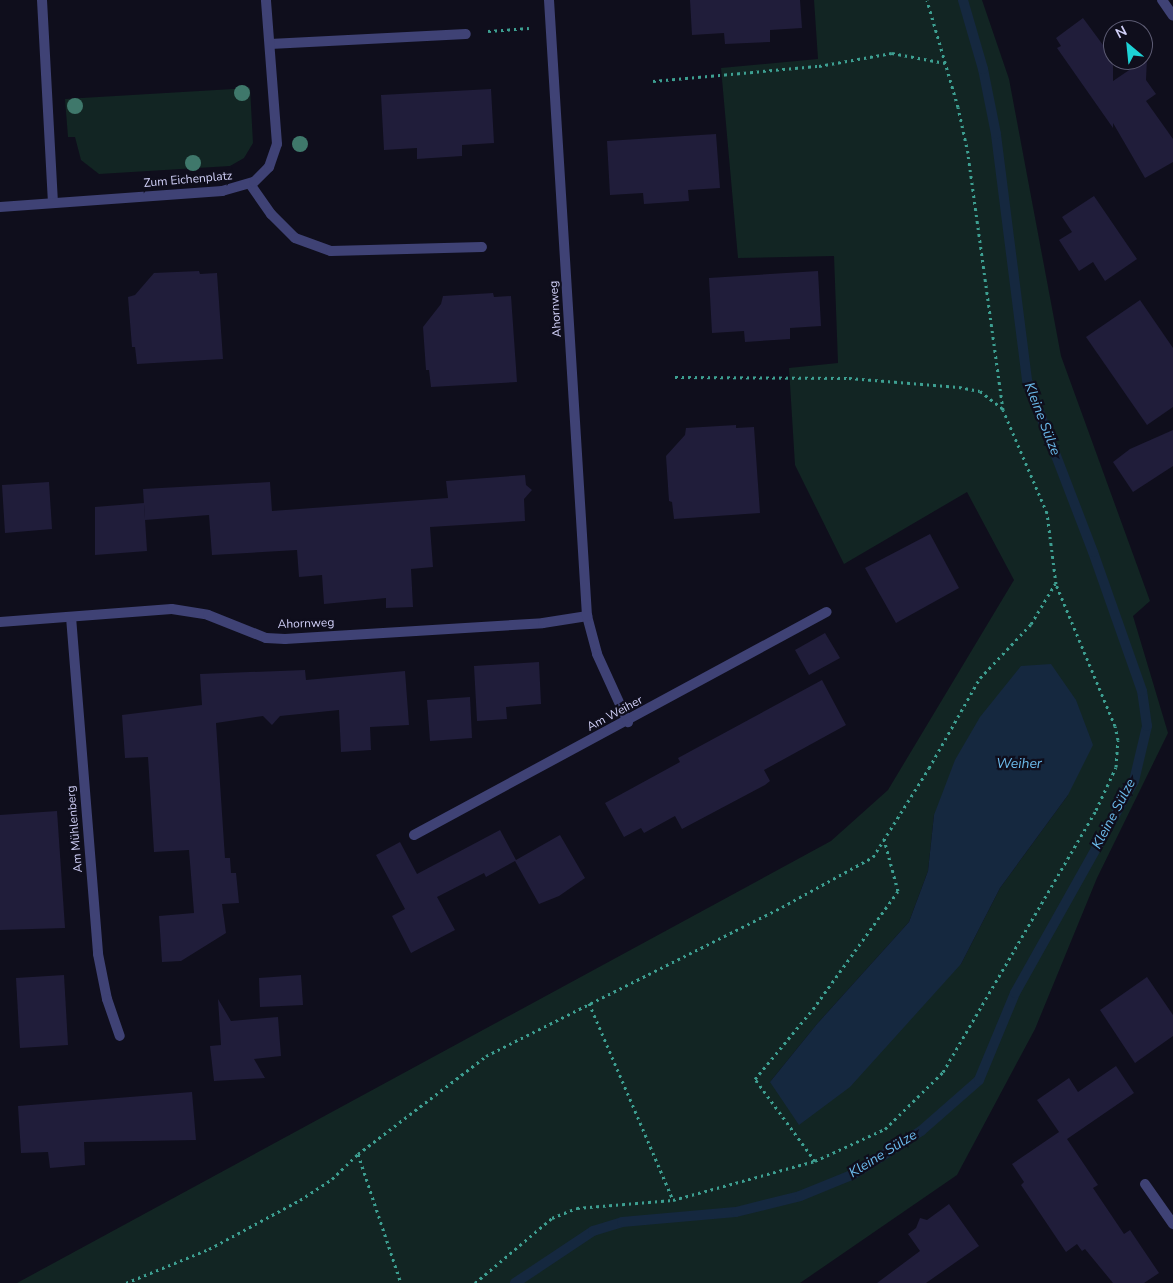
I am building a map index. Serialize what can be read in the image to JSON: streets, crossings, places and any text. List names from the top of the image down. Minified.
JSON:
{"streets":{"street":["Zum Eichenplatz","Ahornweg","Am Weiher","Am Mühlenberg"]},"crossings":[["Ahornweg","Am Weiher"],["Ahornweg","Am Mühlenberg"]],"water":["Kleine Sülze","Weiher"],"north":"top left"}
